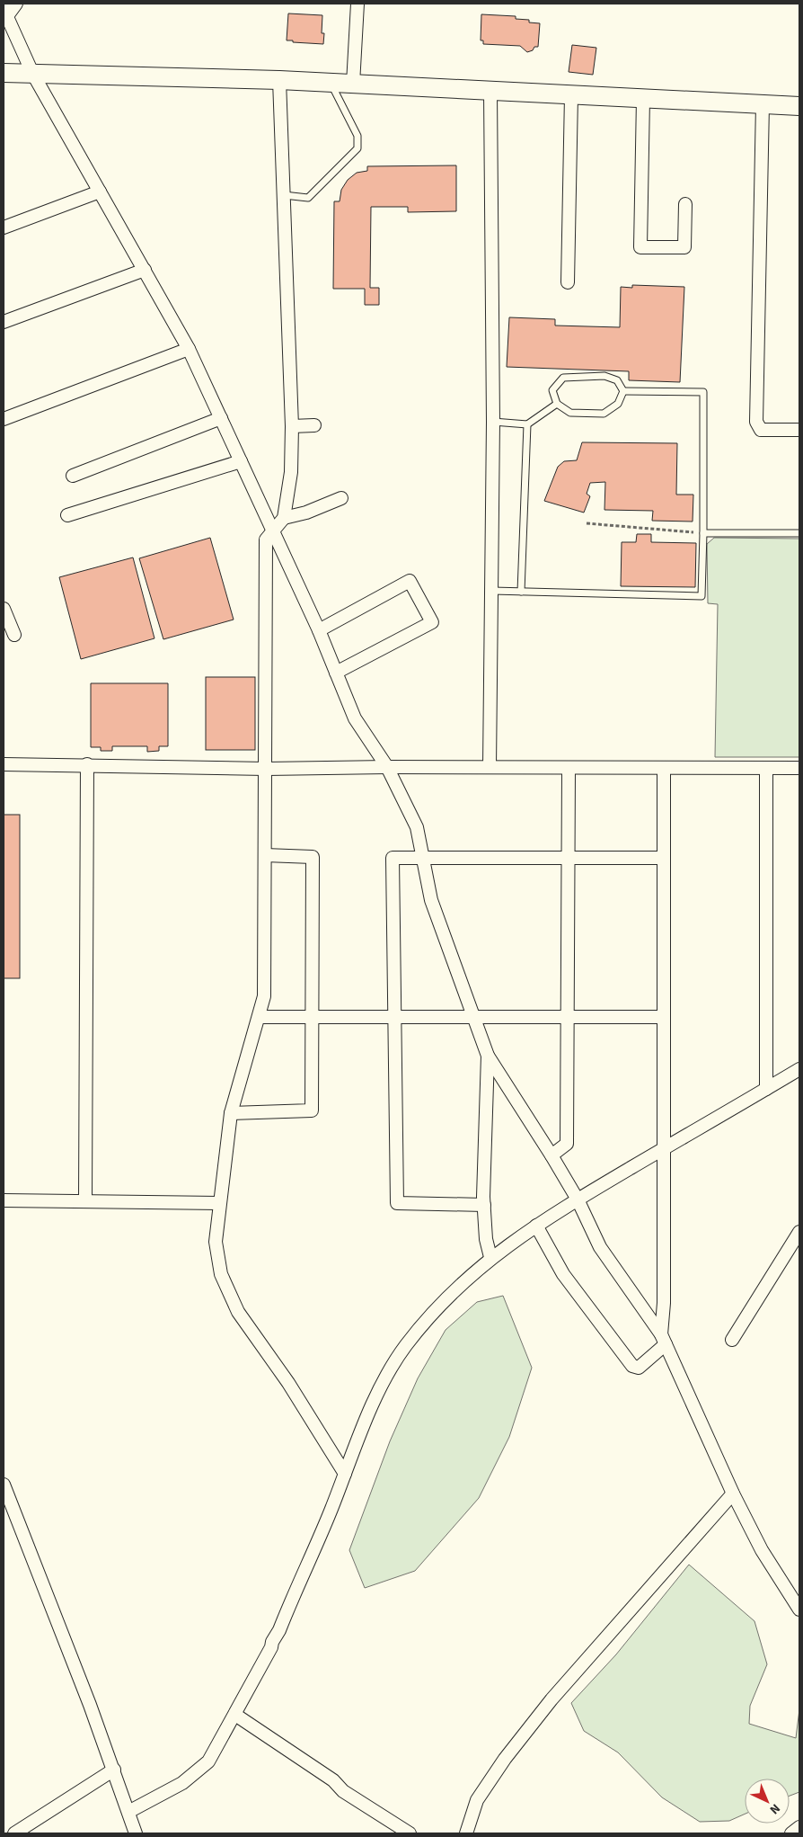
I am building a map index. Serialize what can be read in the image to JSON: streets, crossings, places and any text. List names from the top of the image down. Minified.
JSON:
{"north":"bottom right"}
